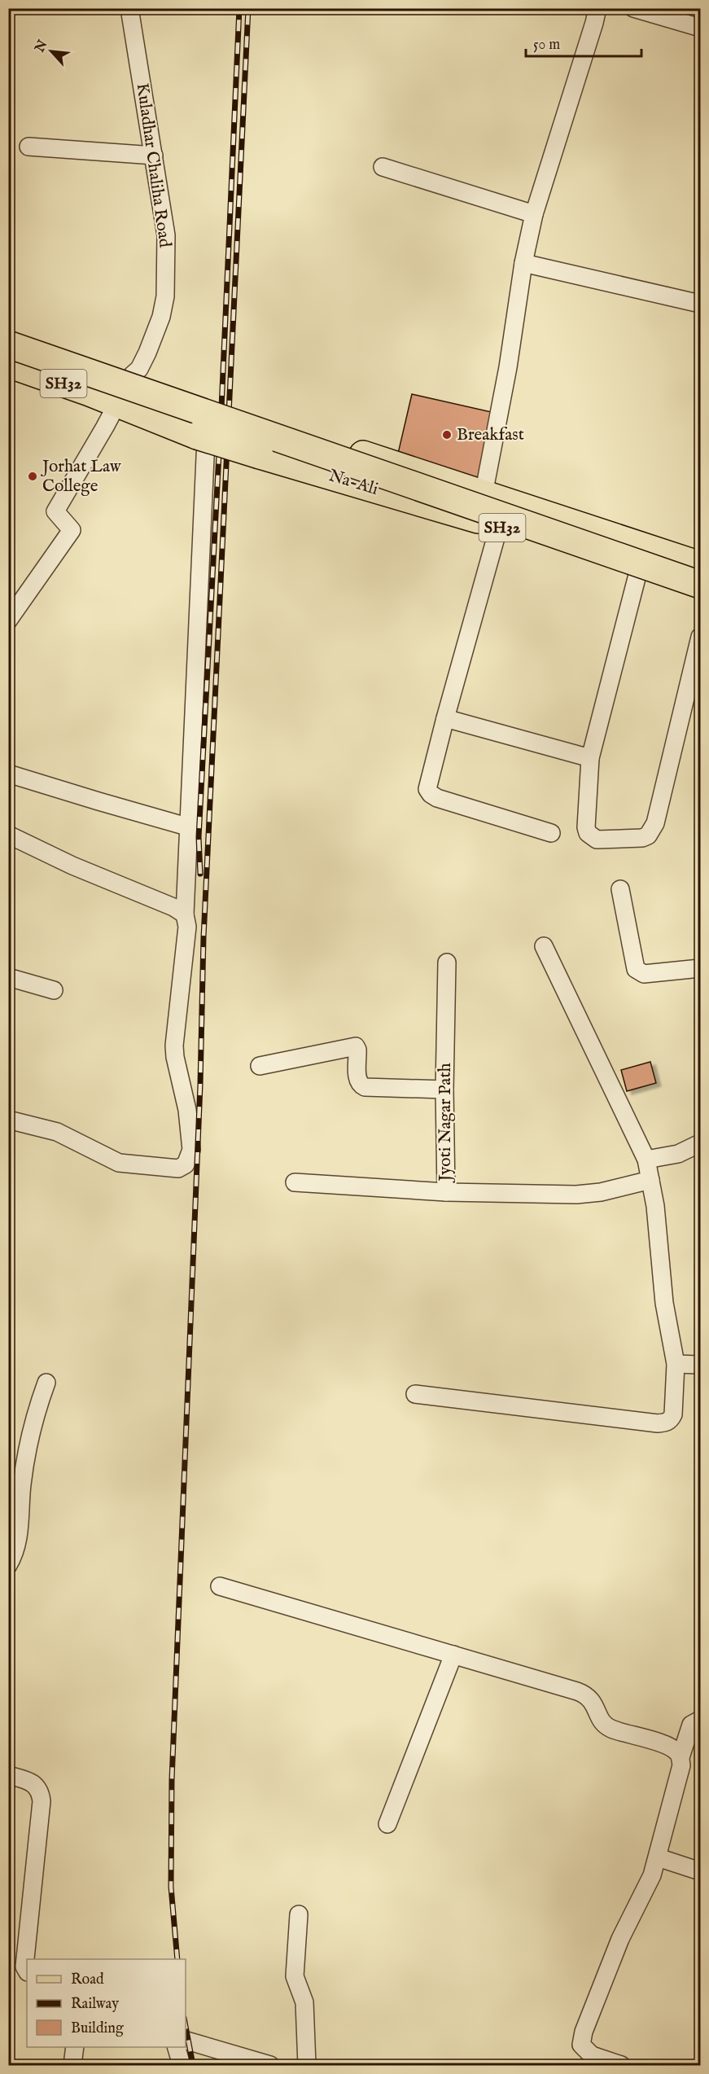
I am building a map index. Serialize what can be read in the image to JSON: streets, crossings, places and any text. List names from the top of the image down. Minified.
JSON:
{"streets":{"main road":["SH32","Na-Ali"],"street":["Kuladhar Chaliha Road","Jyoti Nagar Path"]},"crossings":[["Kuladhar Chaliha Road","Na-Ali"]],"places":["Breakfast","Jorhat Law College"],"legend":["Road","Railway","Building"],"scale_bar":"50 m","north":"top left"}
